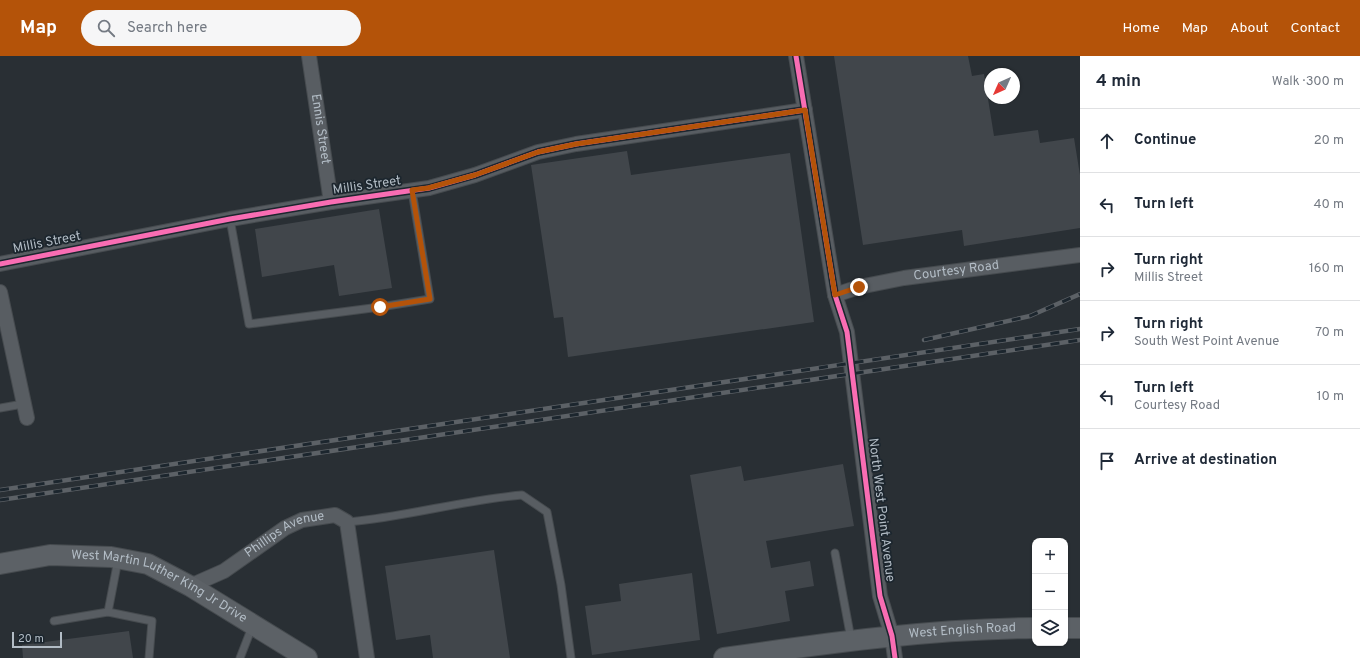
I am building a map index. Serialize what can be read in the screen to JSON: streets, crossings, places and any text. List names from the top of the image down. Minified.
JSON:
{"streets":{"main road":["West Martin Luther King Jr Drive","West English Road"],"street":["Ennis Street","Millis Street","Courtesy Road","North West Point Avenue","Phillips Avenue"]},"crossings":[["Ennis Street","Millis Street"],["Millis Street","North West Point Avenue"],["Courtesy Road","North West Point Avenue"],["North West Point Avenue","West English Road"],["Phillips Avenue","West Martin Luther King Jr Drive"]],"scale_bar":"20 m","north":"bottom left","page":{"header":"Map","search":"Search here","nav":["Home","Map","About","Contact"],"heading":["4 min","Walk · 300 m"],"list":[["Continue","20 m"],["Turn left","40 m"],["Turn right","Millis Street","160 m"],["Turn right","South West Point Avenue","70 m"],["Turn left","Courtesy Road","10 m"],"Arrive at destination"],"map_buttons":["+","−"],"scale":"20 m"}}
